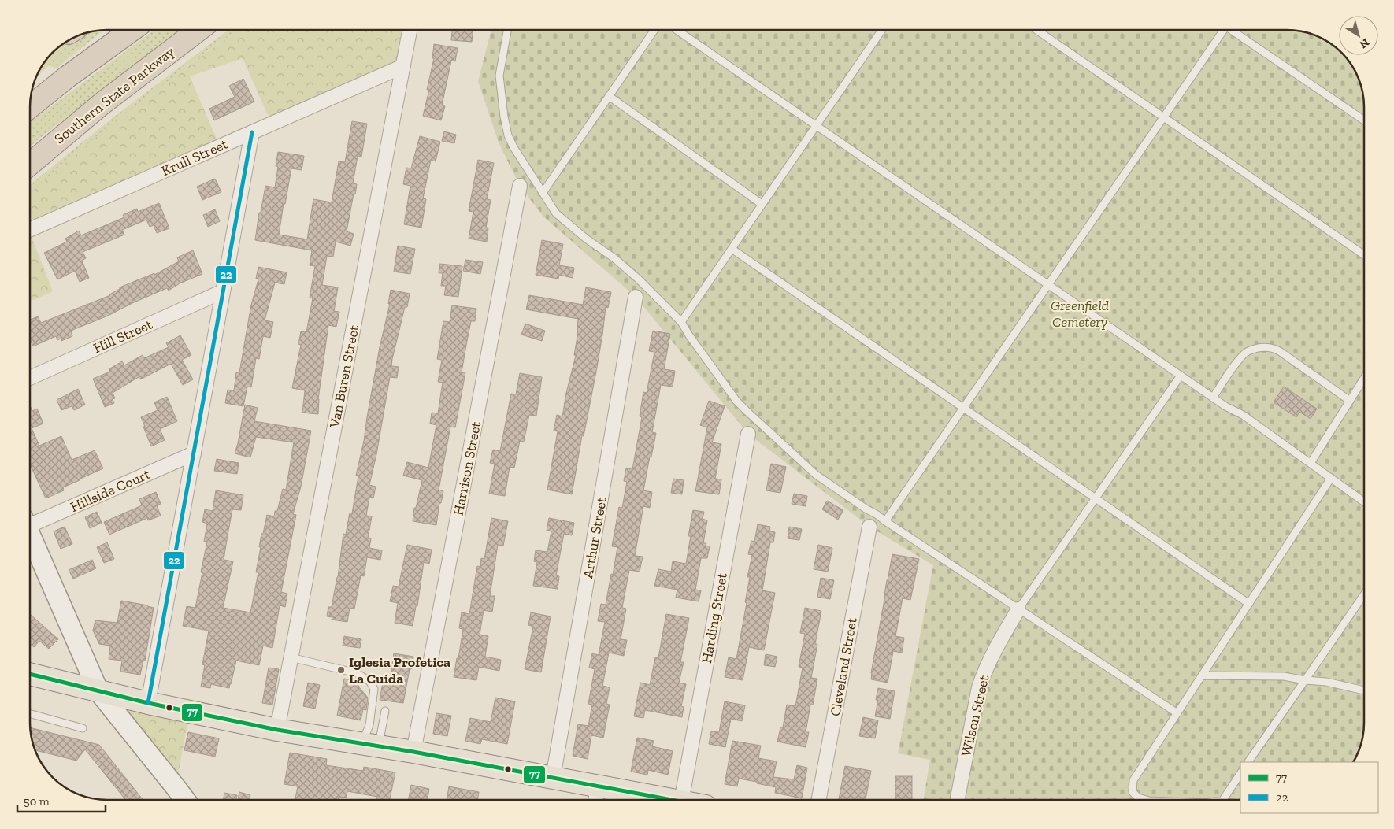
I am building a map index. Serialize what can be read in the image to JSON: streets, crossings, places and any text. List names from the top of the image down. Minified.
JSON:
{"streets":{"highway":["Southern State Parkway"],"street":["Krull Street","Hill Street","Van Buren Street","Harrison Street","Hillside Court","Arthur Street","Harding Street","Cleveland Street","Wilson Street"]},"crossings":[["Krull Street","Van Buren Street"]],"parks":["Greenfield Cemetery"],"places":["Iglesia Profetica La Cuida"],"lines":["transit line 22","transit line 77"],"legend":["77","22"],"scale_bar":"50 m","north":"bottom right"}
